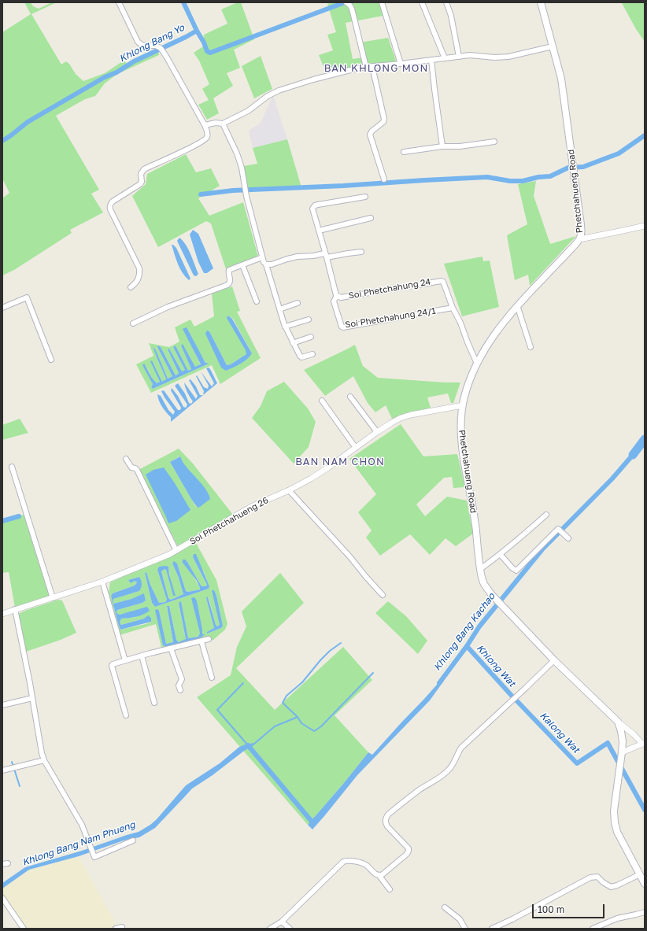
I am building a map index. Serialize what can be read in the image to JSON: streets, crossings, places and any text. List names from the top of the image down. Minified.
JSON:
{"streets":{"main road":["Phetchahueng Road"],"street":["Soi Phetchahung 24","Soi Phetchahung 24/1","Soi Phetchahueng 26"]},"crossings":[["Phetchahueng Road","Soi Phetchahung 24"],["Phetchahueng Road","Soi Phetchahueng 26"],["Soi Phetchahung 24","Soi Phetchahung 24/1"]],"districts":["BAN KHLONG MON","BAN NAM CHON"],"water":["Khlong Bang Yo","Khlong Bang Kachao","Khlong Wat","Kalong Wat","Khlong Bang Nam Phueng"],"scale_bar":"100 m"}
